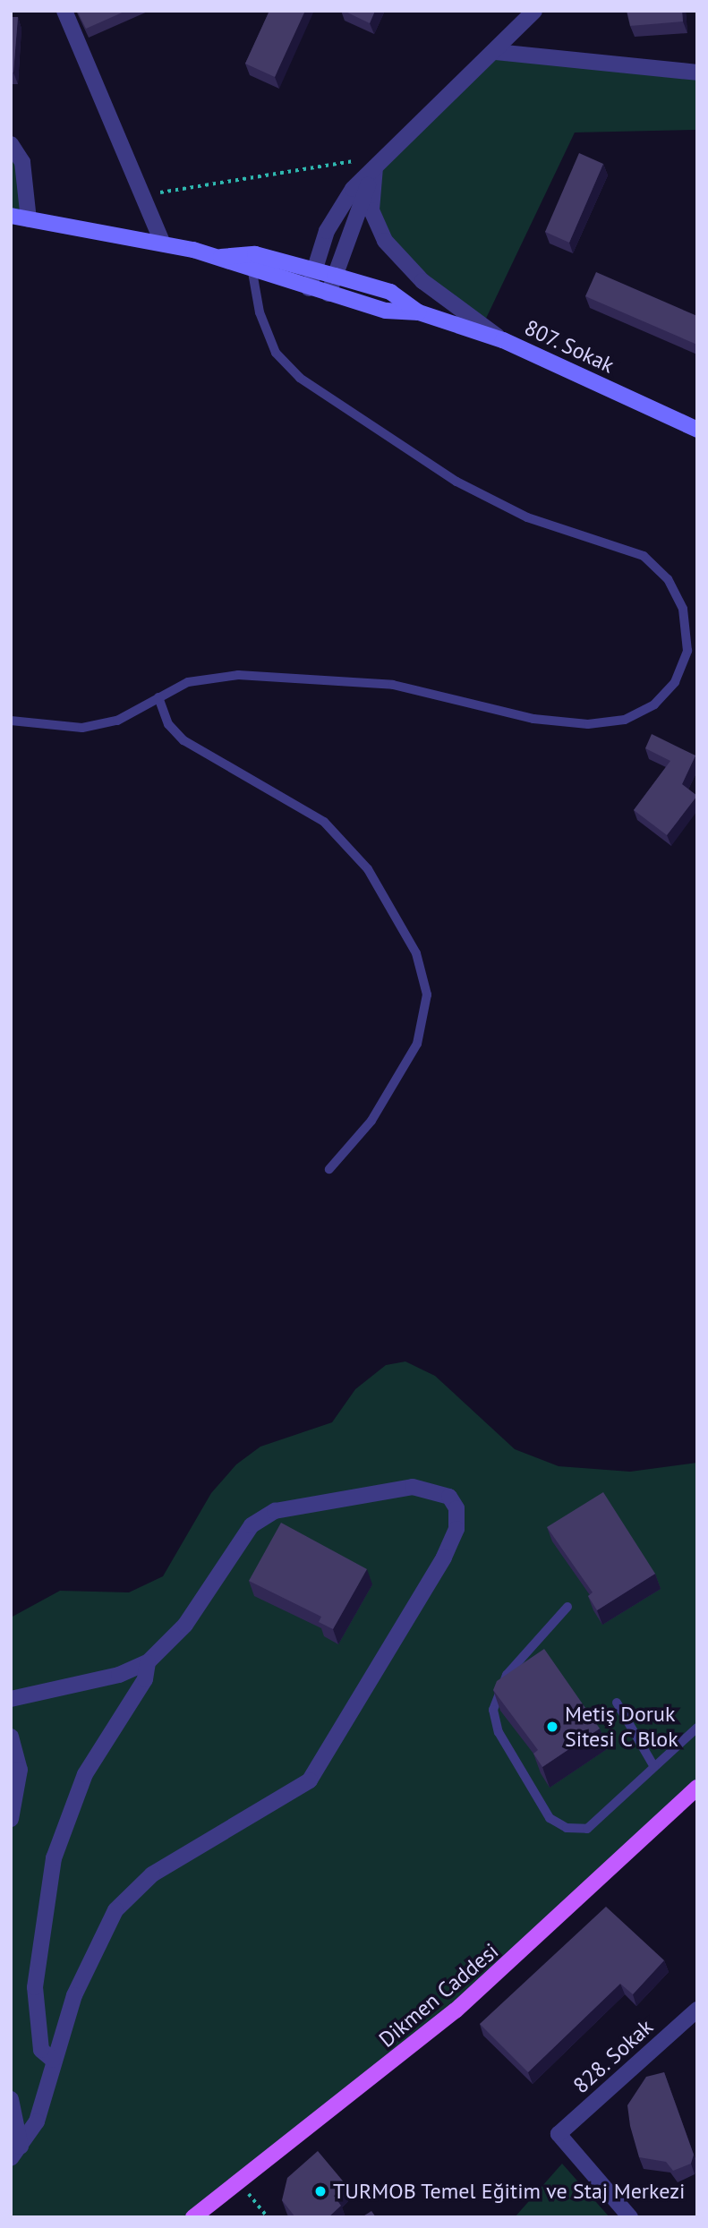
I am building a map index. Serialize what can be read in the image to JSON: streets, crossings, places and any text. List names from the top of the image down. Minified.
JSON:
{"streets":{"main road":["807. Sokak","Dikmen Caddesi"],"street":["828. Sokak"]},"places":["Metiş Doruk Sitesi C Blok","TURMOB Temel Eğitim ve Staj Merkezi"]}
